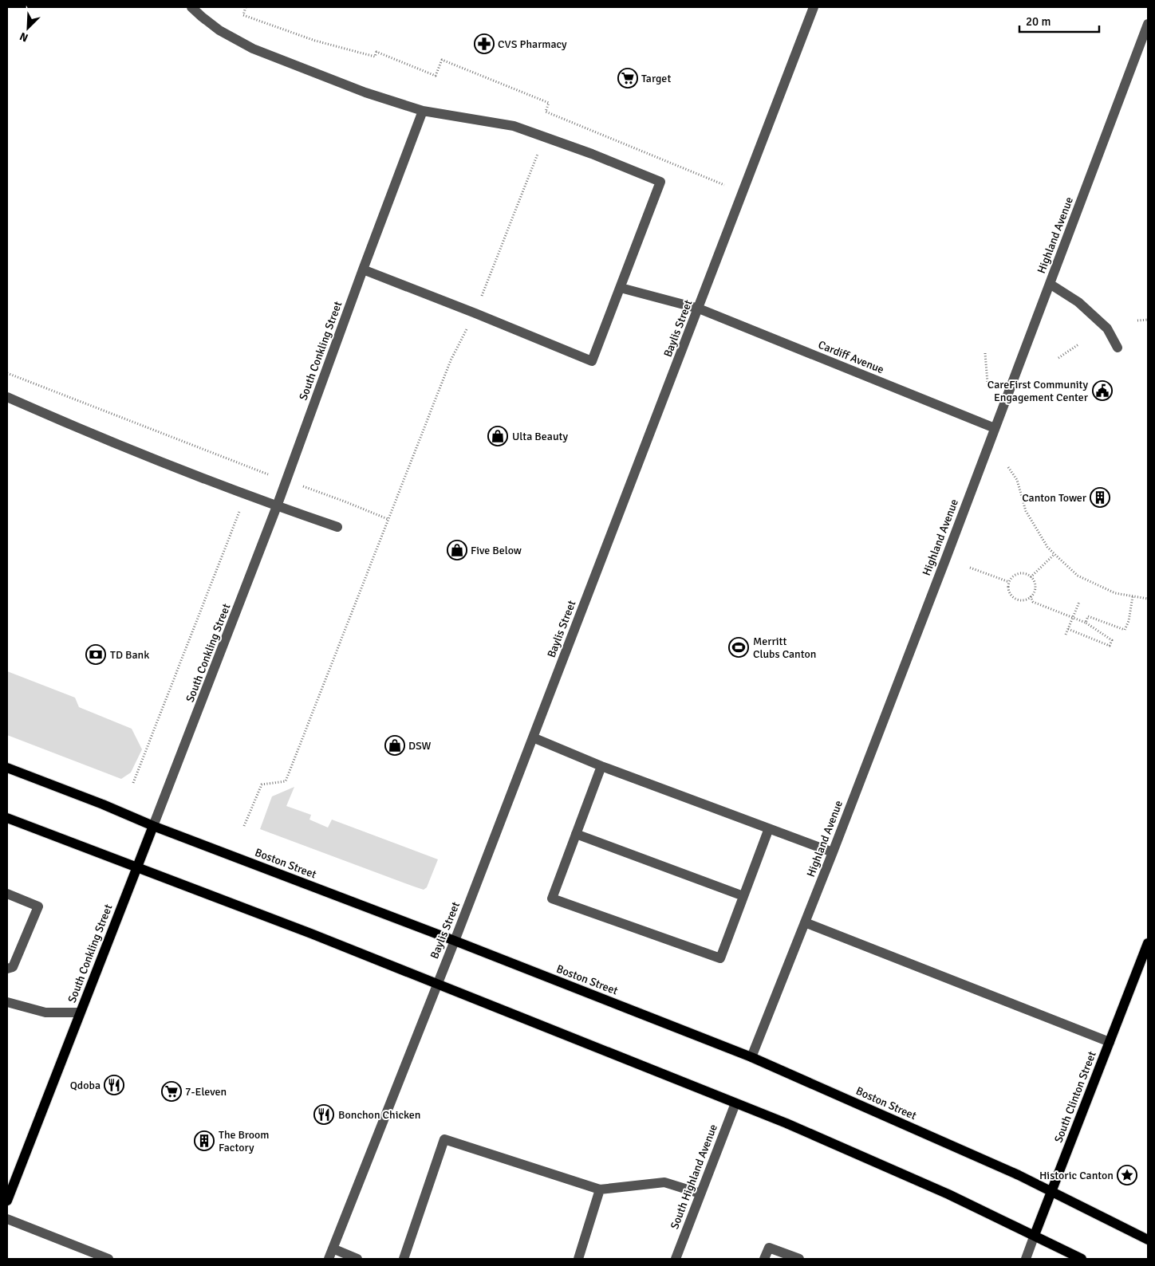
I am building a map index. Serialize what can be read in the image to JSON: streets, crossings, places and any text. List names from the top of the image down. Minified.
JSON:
{"streets":{"main road":["South Conkling Street","Boston Street","South Clinton Street"],"street":["Highland Avenue","Baylis Street","Cardiff Avenue","South Highland Avenue"]},"crossings":[["Highland Avenue","Cardiff Avenue"],["Highland Avenue","Boston Street"],["Baylis Street","Cardiff Avenue"],["Baylis Street","Boston Street"],["South Conkling Street","Boston Street"],["Boston Street","South Clinton Street"]],"places":{"pharmacy":["CVS Pharmacy"],"supermarket":["Target","7-Eleven"],"public building":["CareFirst Community Engagement Center"],"shop":["Ulta Beauty","Five Below","DSW"],"building":["Canton Tower","The Broom Factory"],"sports":["Merritt Clubs Canton"],"bank":["TD Bank"],"restaurant":["Qdoba","Bonchon Chicken"],"place":["Historic Canton"]},"scale_bar":"20 m","north":"bottom left"}
